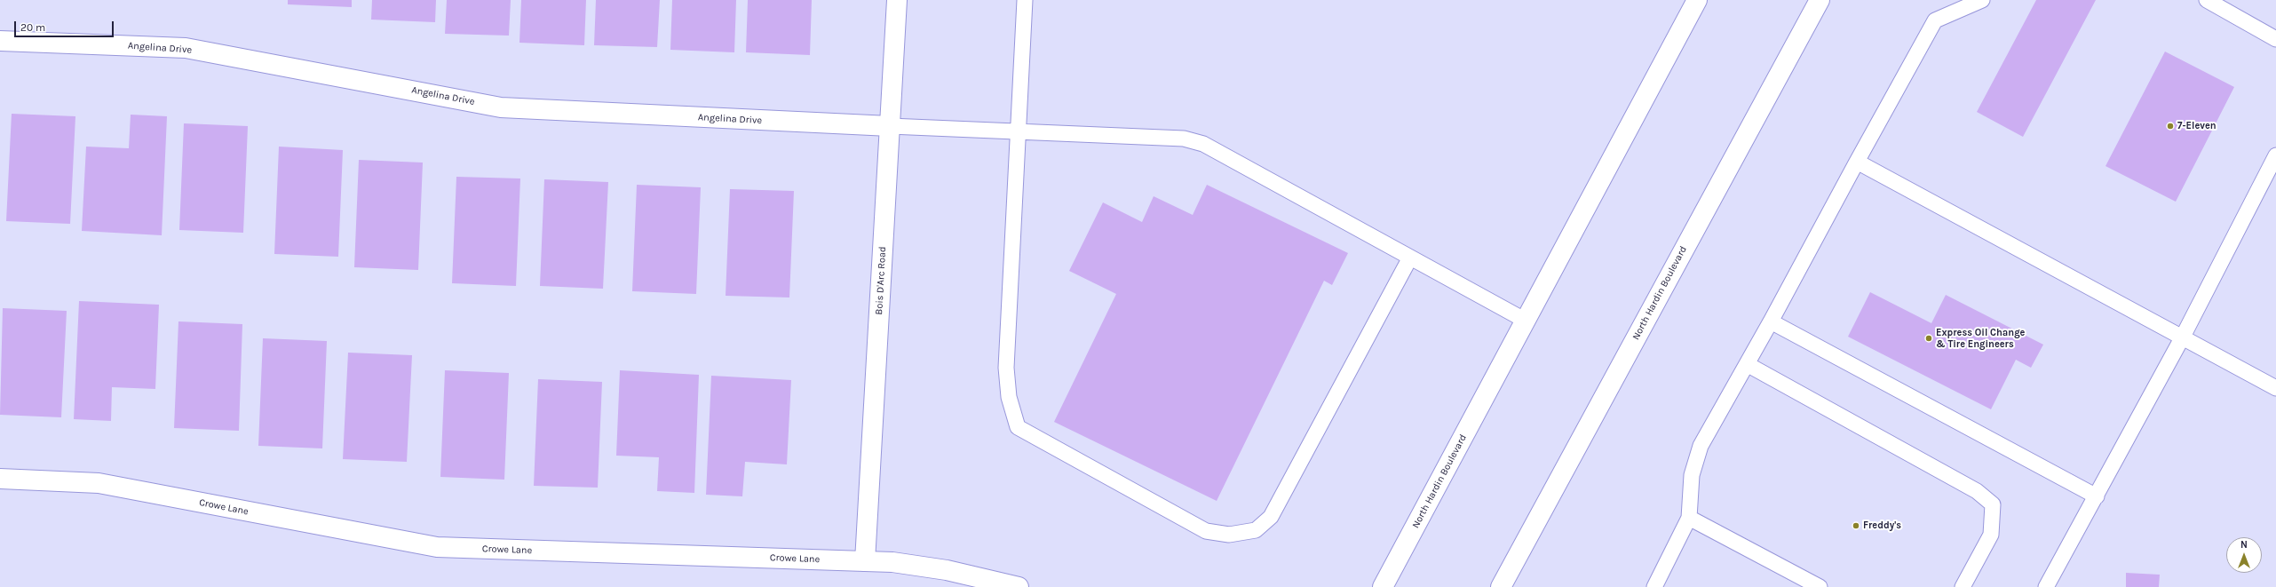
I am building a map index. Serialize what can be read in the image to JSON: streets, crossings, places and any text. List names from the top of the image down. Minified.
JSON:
{"streets":{"street":["Angelina Drive","Bois D'Arc Road","North Hardin Boulevard","Crowe Lane"]},"crossings":[["Angelina Drive","Bois D'Arc Road"],["Bois D'Arc Road","Crowe Lane"]],"places":["7-Eleven","Express Oil Change & Tire Engineers","Freddy's"],"scale_bar":"20 m","north":"top"}
